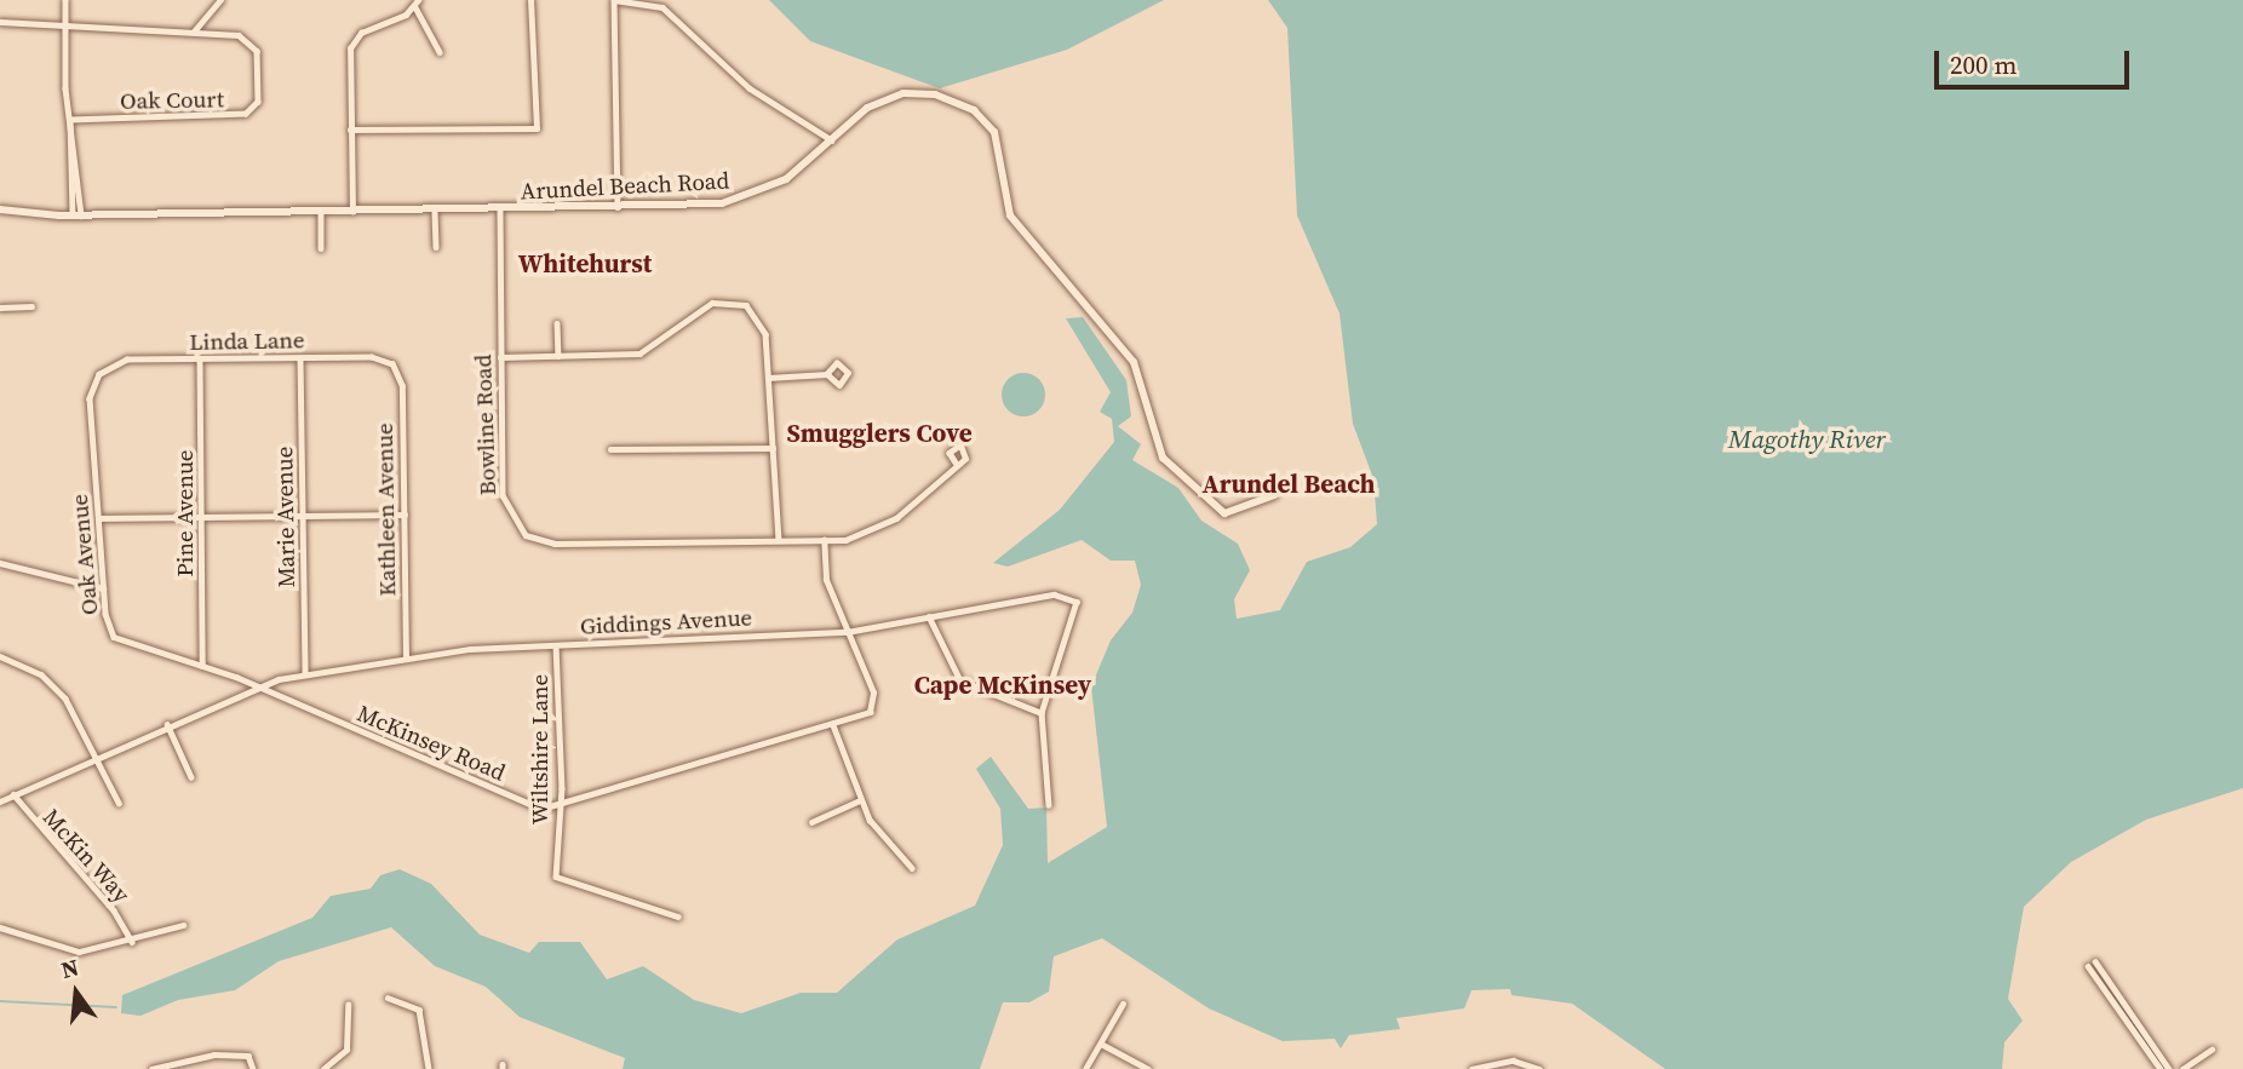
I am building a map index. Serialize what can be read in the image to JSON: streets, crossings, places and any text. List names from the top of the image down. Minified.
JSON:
{"streets":{"street":["Oak Court","Arundel Beach Road","Linda Lane","Bowline Road","Kathleen Avenue","Pine Avenue","Marie Avenue","Oak Avenue","Giddings Avenue","McKinsey Road","Wiltshire Lane","McKin Way"]},"crossings":[["Arundel Beach Road","Bowline Road"],["Linda Lane","Kathleen Avenue"],["Linda Lane","Pine Avenue"],["Linda Lane","Marie Avenue"],["Linda Lane","Oak Avenue"],["Kathleen Avenue","Giddings Avenue"],["Pine Avenue","Oak Avenue"],["Marie Avenue","Giddings Avenue"],["Oak Avenue","Giddings Avenue"],["Oak Avenue","McKinsey Road"],["Giddings Avenue","McKinsey Road"],["Giddings Avenue","Wiltshire Lane"],["McKinsey Road","Wiltshire Lane"]],"districts":["Whitehurst","Smugglers Cove","Arundel Beach","Cape McKinsey"],"water":["Magothy River"],"scale_bar":"200 m","north":"top"}
